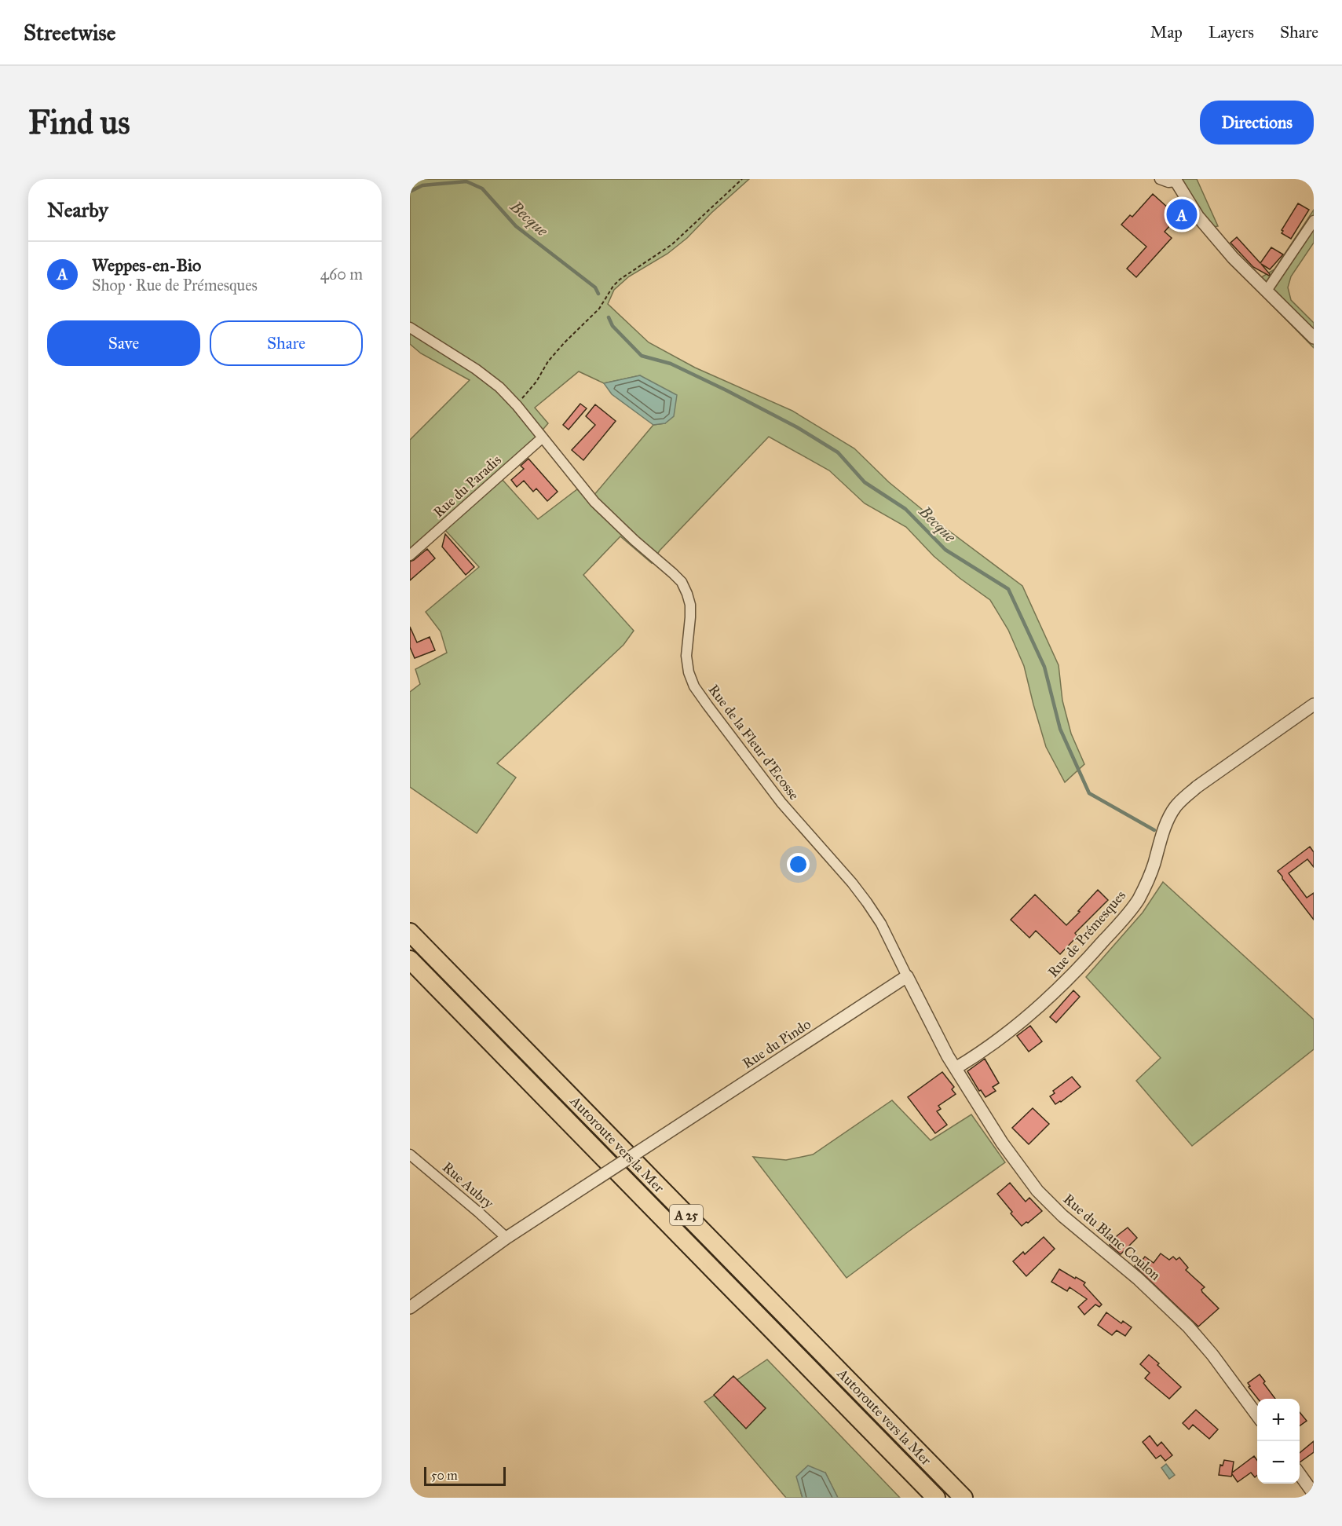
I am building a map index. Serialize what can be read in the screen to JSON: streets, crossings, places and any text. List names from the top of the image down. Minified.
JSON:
{"streets":{"highway":["Autoroute vers la Mer","A 25"],"street":["Rue du Paradis","Rue de la Fleur d'Ecosse","Rue de Prémesques","Rue du Pindo","Rue Aubry","Rue du Blanc Coulon"]},"crossings":[["Rue du Paradis","Rue de la Fleur d'Ecosse"],["Rue de la Fleur d'Ecosse","Rue du Pindo"],["Rue de la Fleur d'Ecosse","Rue du Blanc Coulon"],["Rue de Prémesques","Rue du Blanc Coulon"],["Rue du Pindo","Rue Aubry"],["Rue du Pindo","Rue du Blanc Coulon"]],"water":["Becque"],"scale_bar":"50 m","page":{"header":"Streetwise","nav":["Map","Layers","Share"],"buttons":["Directions",["Save","Share"]],"title":"Find us","heading":"Nearby","pins":"A","list":[{"mark":"A","name":"Weppes-en-Bio","note":"Shop · Rue de Prémesques","value":"460 m"}],"map_buttons":["+","−"],"scale":"50 m"}}
